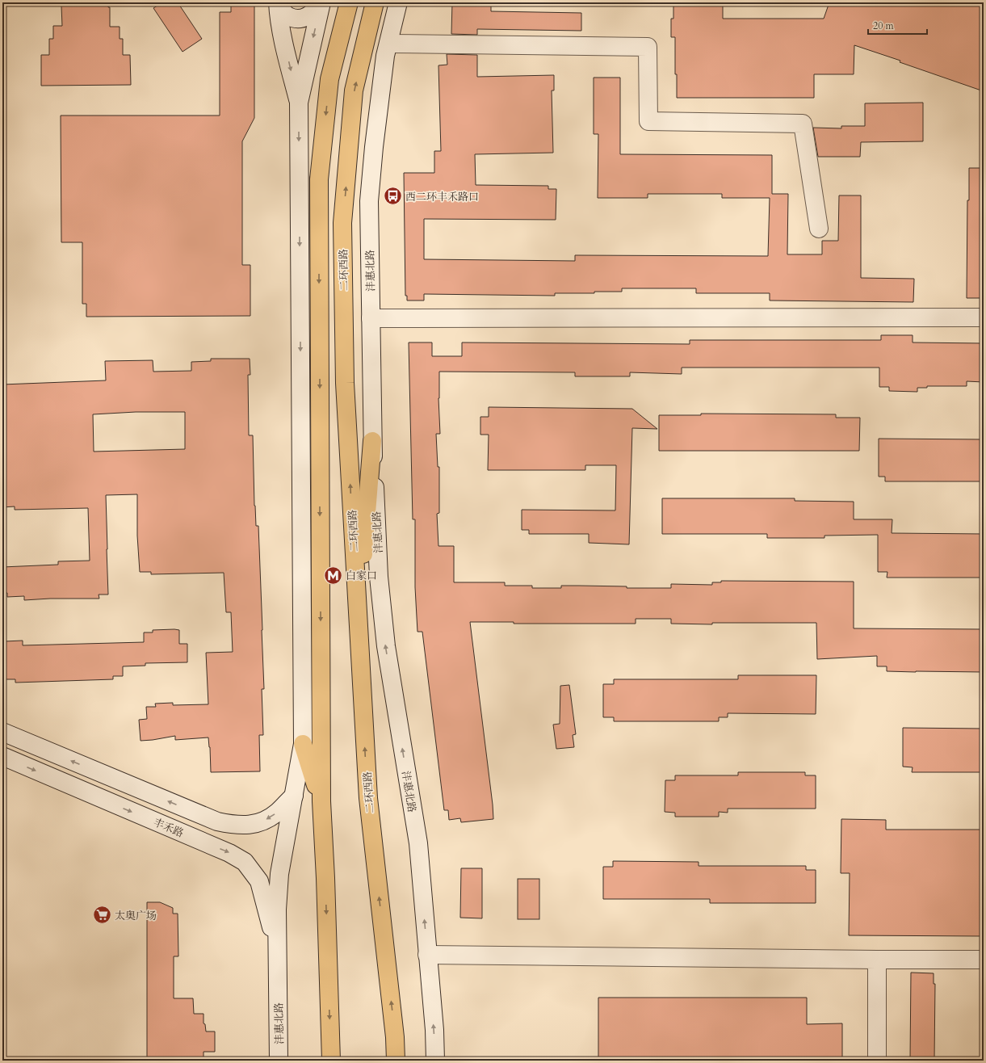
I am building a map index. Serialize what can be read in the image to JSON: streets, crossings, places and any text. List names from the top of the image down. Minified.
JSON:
{"streets":{"highway":["二环西路"],"main road":["沣惠北路","丰禾路"]},"crossings":[["沣惠北路","丰禾路"]],"one_way":["丰禾路"],"places":{"bus stop":["西二环丰禾路口"],"metro station":["白家口"],"supermarket":["太奥广场"]},"scale_bar":"20 m"}
